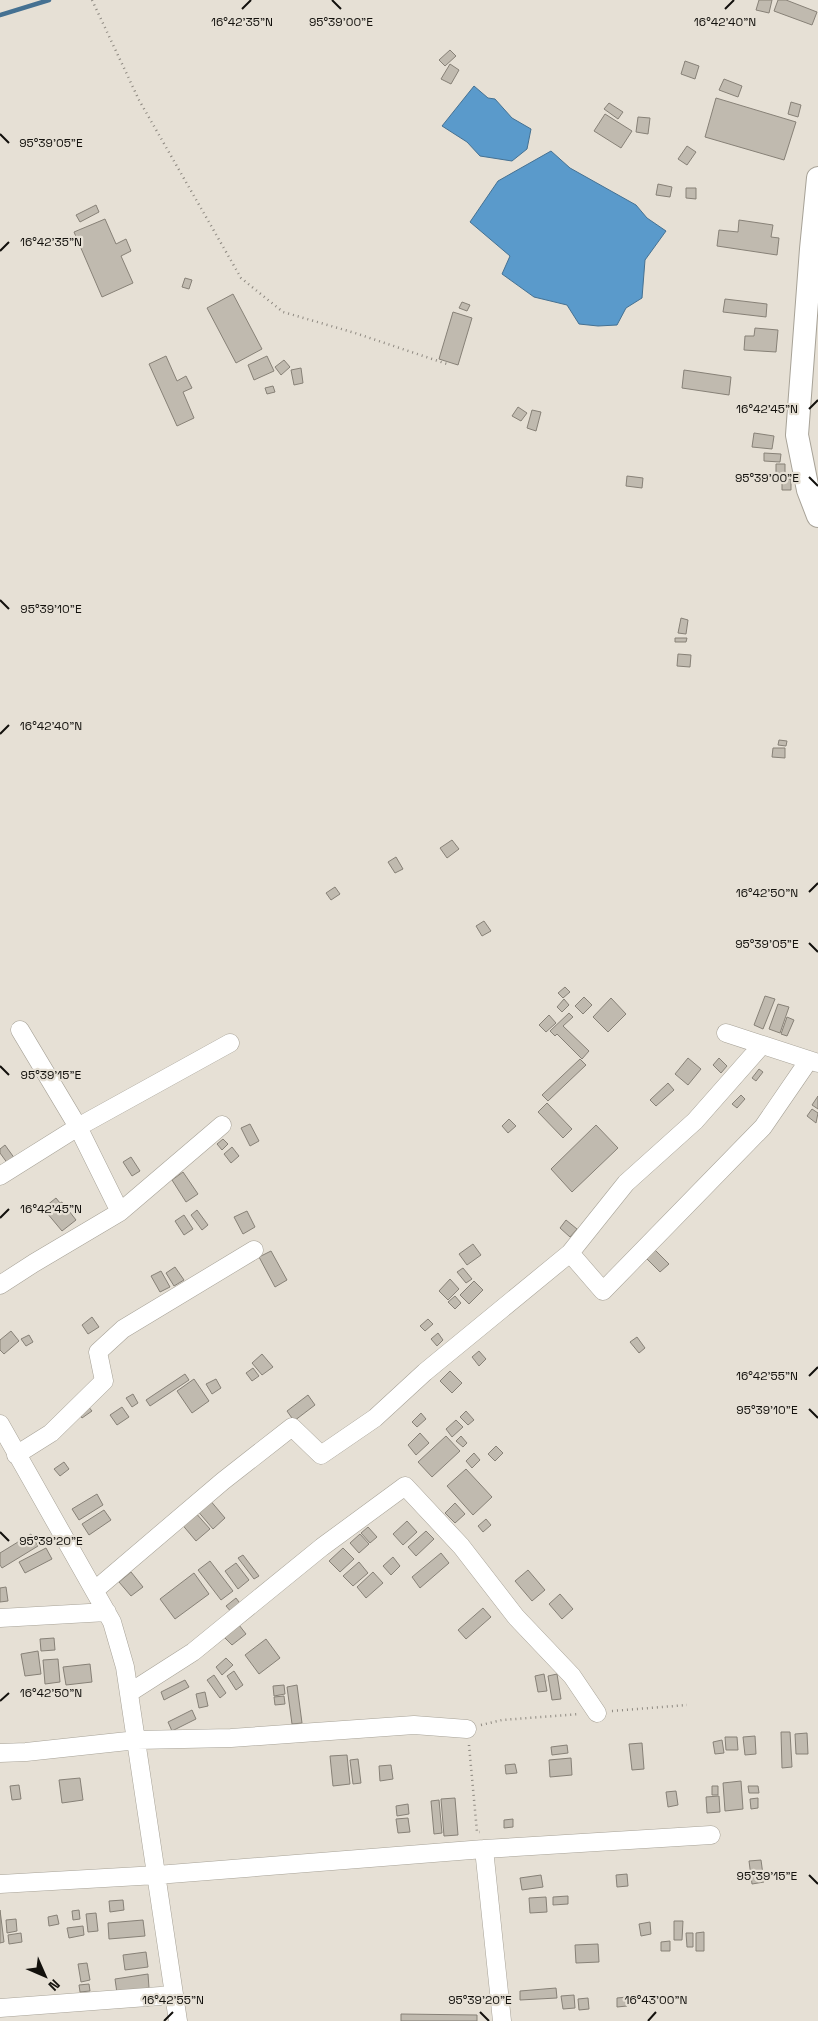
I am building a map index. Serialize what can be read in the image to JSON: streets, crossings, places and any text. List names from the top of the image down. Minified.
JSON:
{"north":"bottom right","coordinates":["16°42'35\"N","95°39'00\"E","16°42'40\"N","95°39'05\"E","16°42'45\"N","95°39'10\"E","16°42'50\"N","95°39'15\"E","16°42'55\"N","95°39'20\"E","16°43'00\"N"]}
